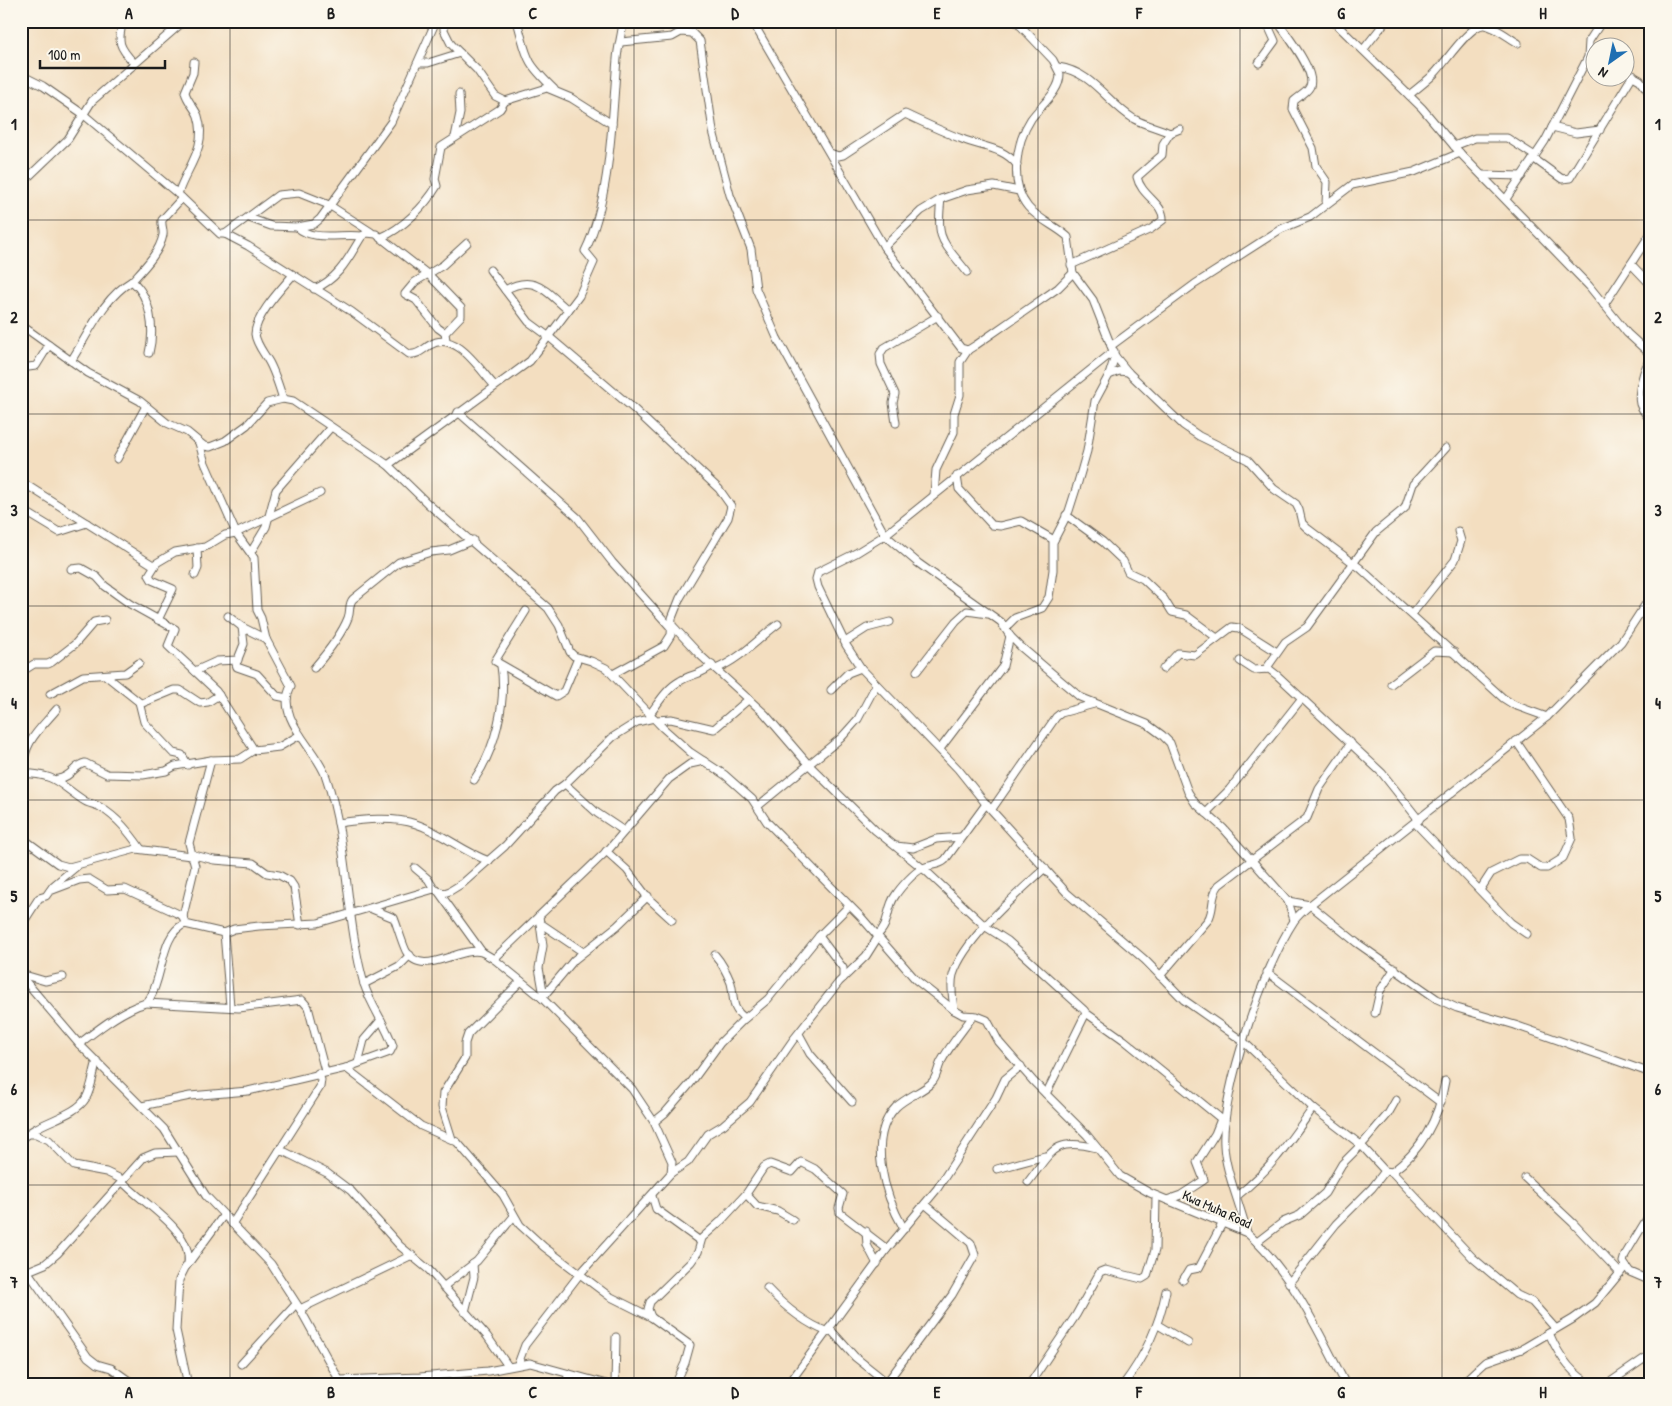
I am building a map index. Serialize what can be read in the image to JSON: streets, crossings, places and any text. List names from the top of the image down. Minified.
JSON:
{"streets":{"street":["Kwa Muha Road"]},"scale_bar":"100 m","north":"bottom left","grid":{"columns":["A","B","C","D","E","F","G","H"],"rows":["1","2","3","4","5","6","7"]}}
